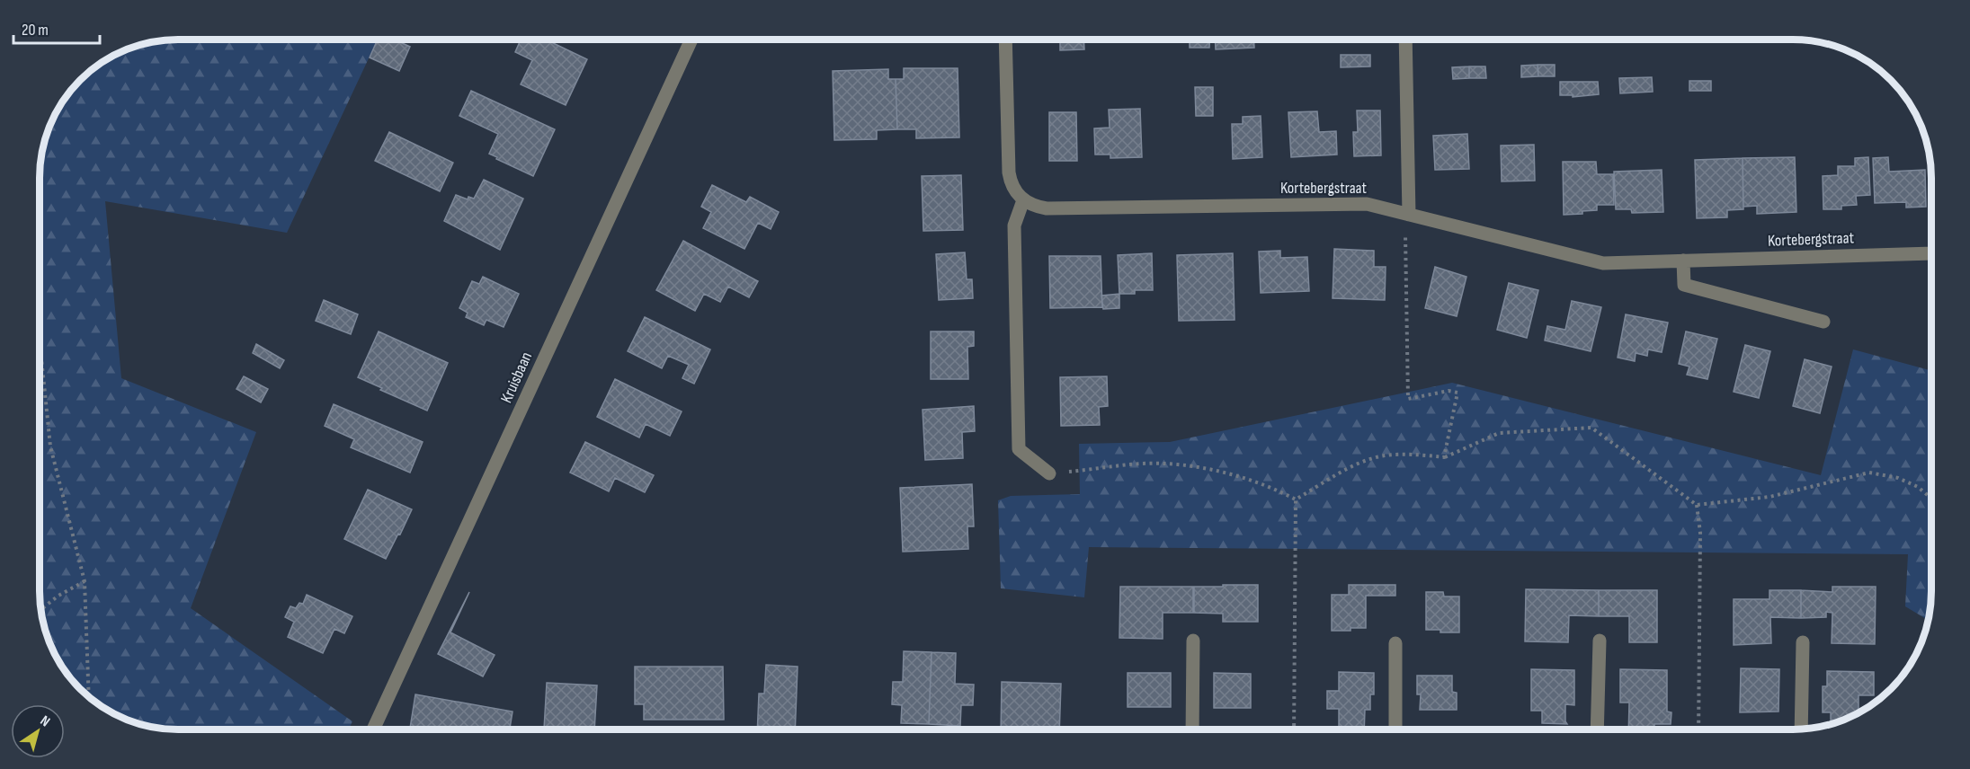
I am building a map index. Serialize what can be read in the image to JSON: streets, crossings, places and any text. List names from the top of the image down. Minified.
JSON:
{"streets":{"street":["Kortebergstraat","Kruisbaan"]},"scale_bar":"20 m","north":"top right"}
